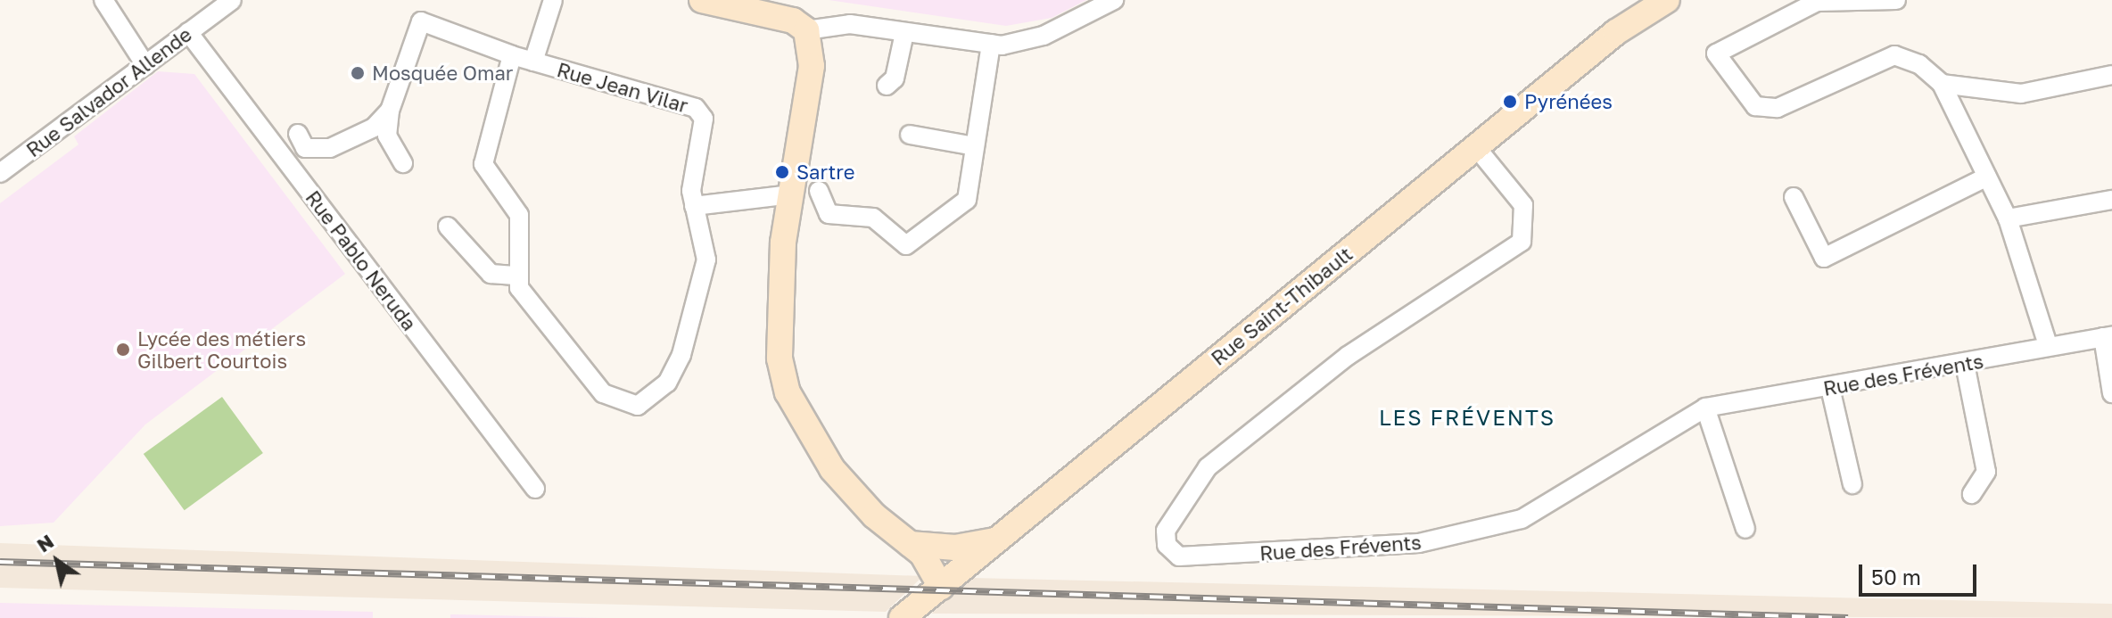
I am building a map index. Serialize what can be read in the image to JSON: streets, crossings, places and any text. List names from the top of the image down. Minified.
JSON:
{"streets":{"main road":["Rue Saint-Thibault"],"street":["Rue Jean Vilar","Rue Salvador Allende","Rue Pablo Neruda","Rue des Frévents"]},"crossings":[["Rue Salvador Allende","Rue Pablo Neruda"],["Rue Saint-Thibault","Rue des Frévents"]],"districts":["LES FRÉVENTS"],"places":["Mosquée Omar","Pyrénées","Sartre","Lycée des métiers Gilbert Courtois"],"scale_bar":"50 m","north":"top left"}
